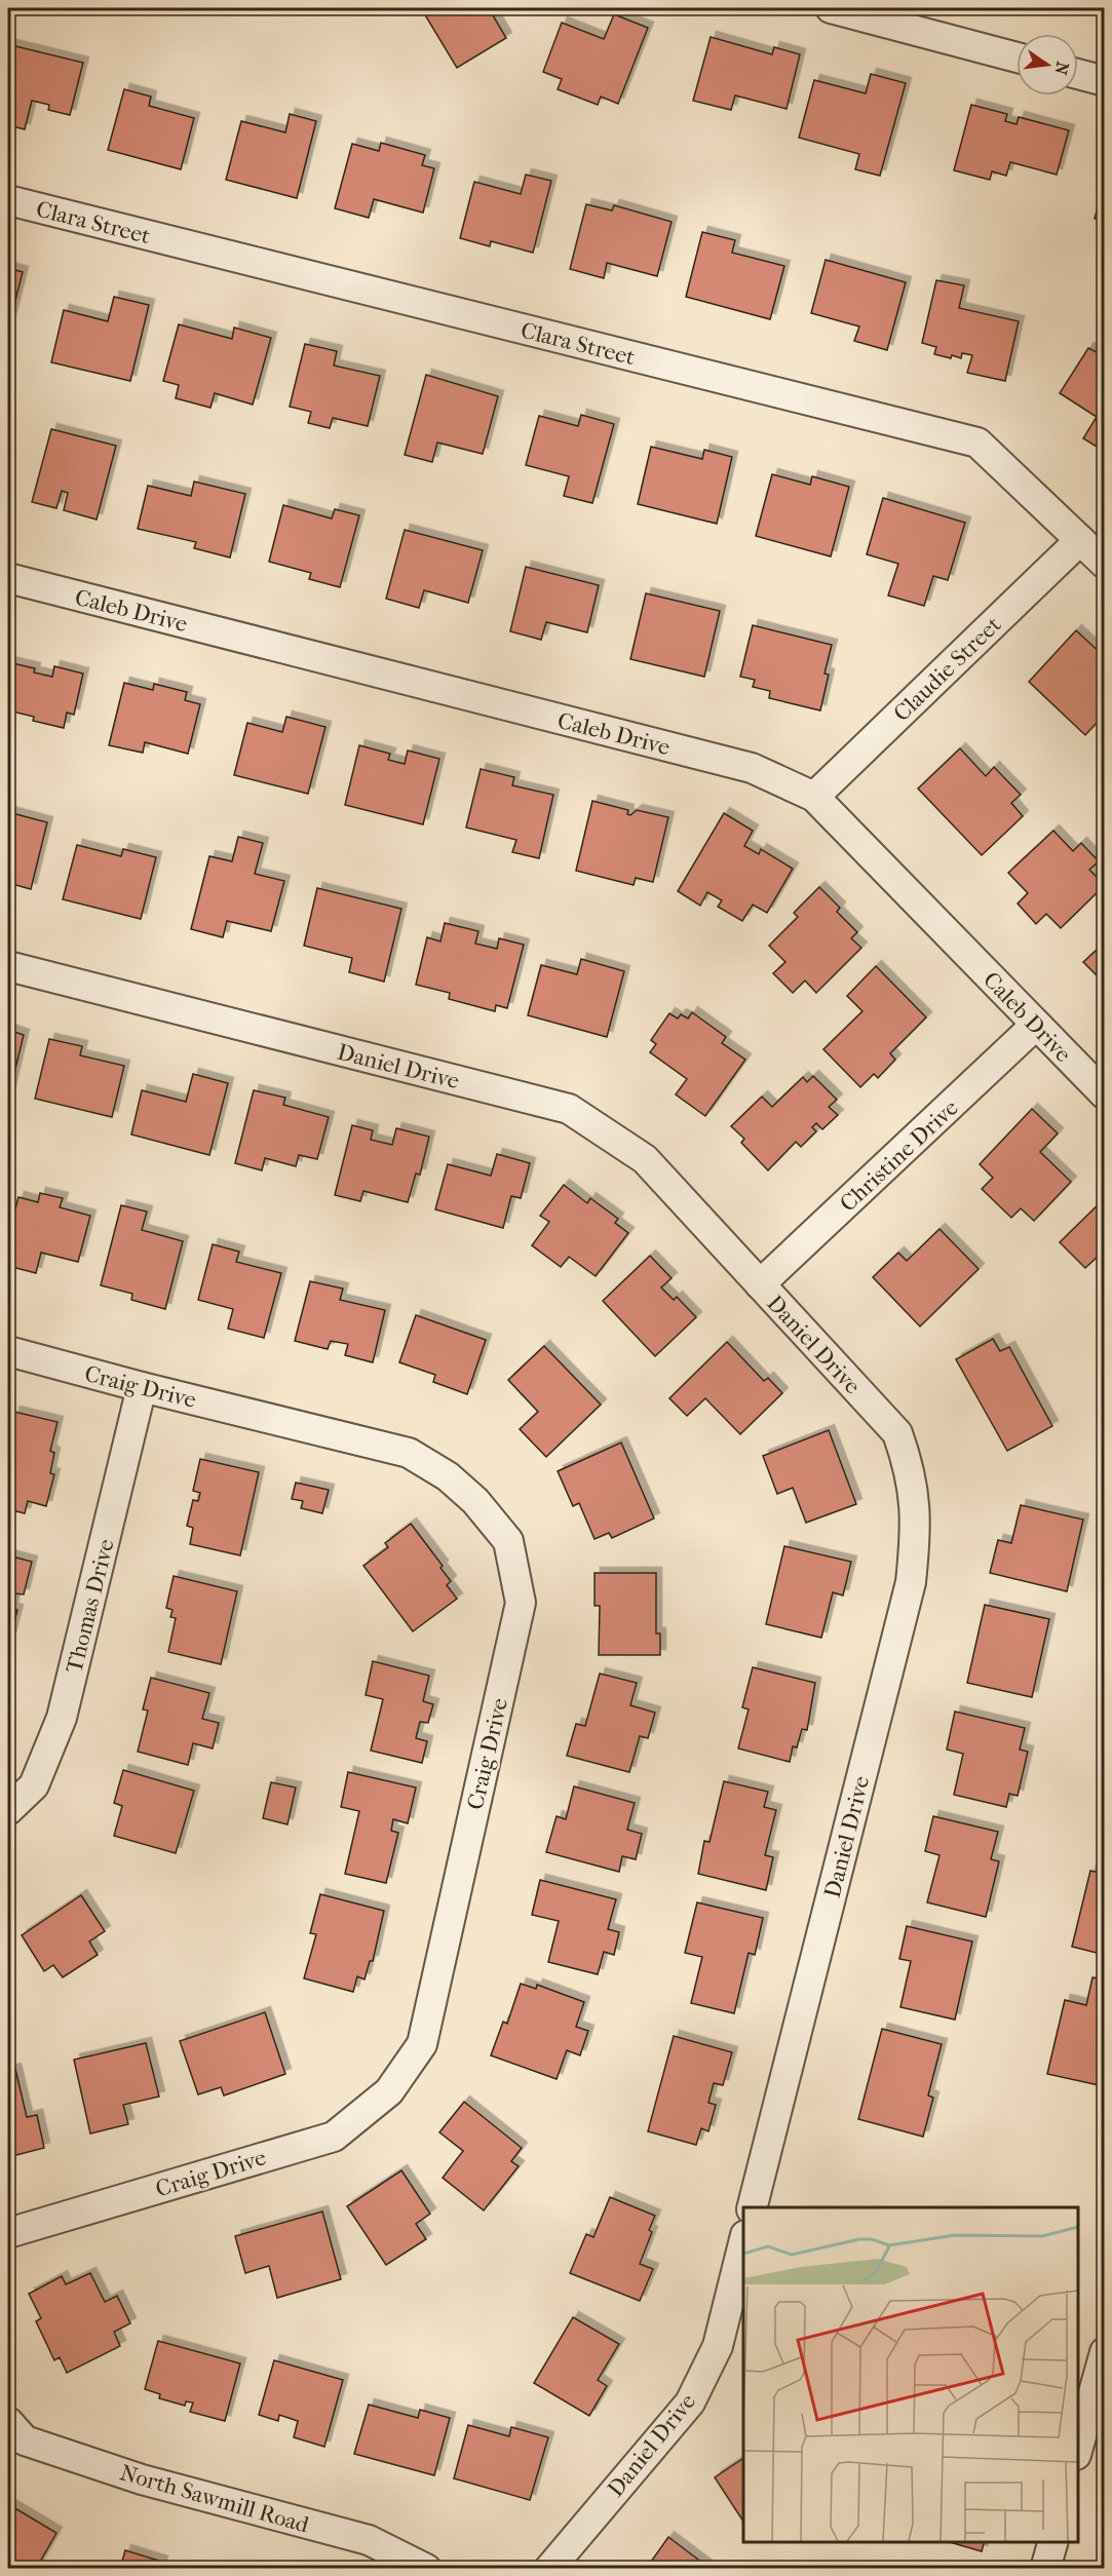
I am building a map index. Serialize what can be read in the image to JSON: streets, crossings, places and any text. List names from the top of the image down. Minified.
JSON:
{"streets":{"street":["Clara Street","Caleb Drive","Claudie Street","Daniel Drive","Christine Drive","Craig Drive","Thomas Drive","North Sawmill Road"]},"crossings":[["Clara Street","Claudie Street"],["Caleb Drive","Claudie Street"],["Caleb Drive","Christine Drive"],["Daniel Drive","Christine Drive"],["Craig Drive","Thomas Drive"]],"north":"right"}
